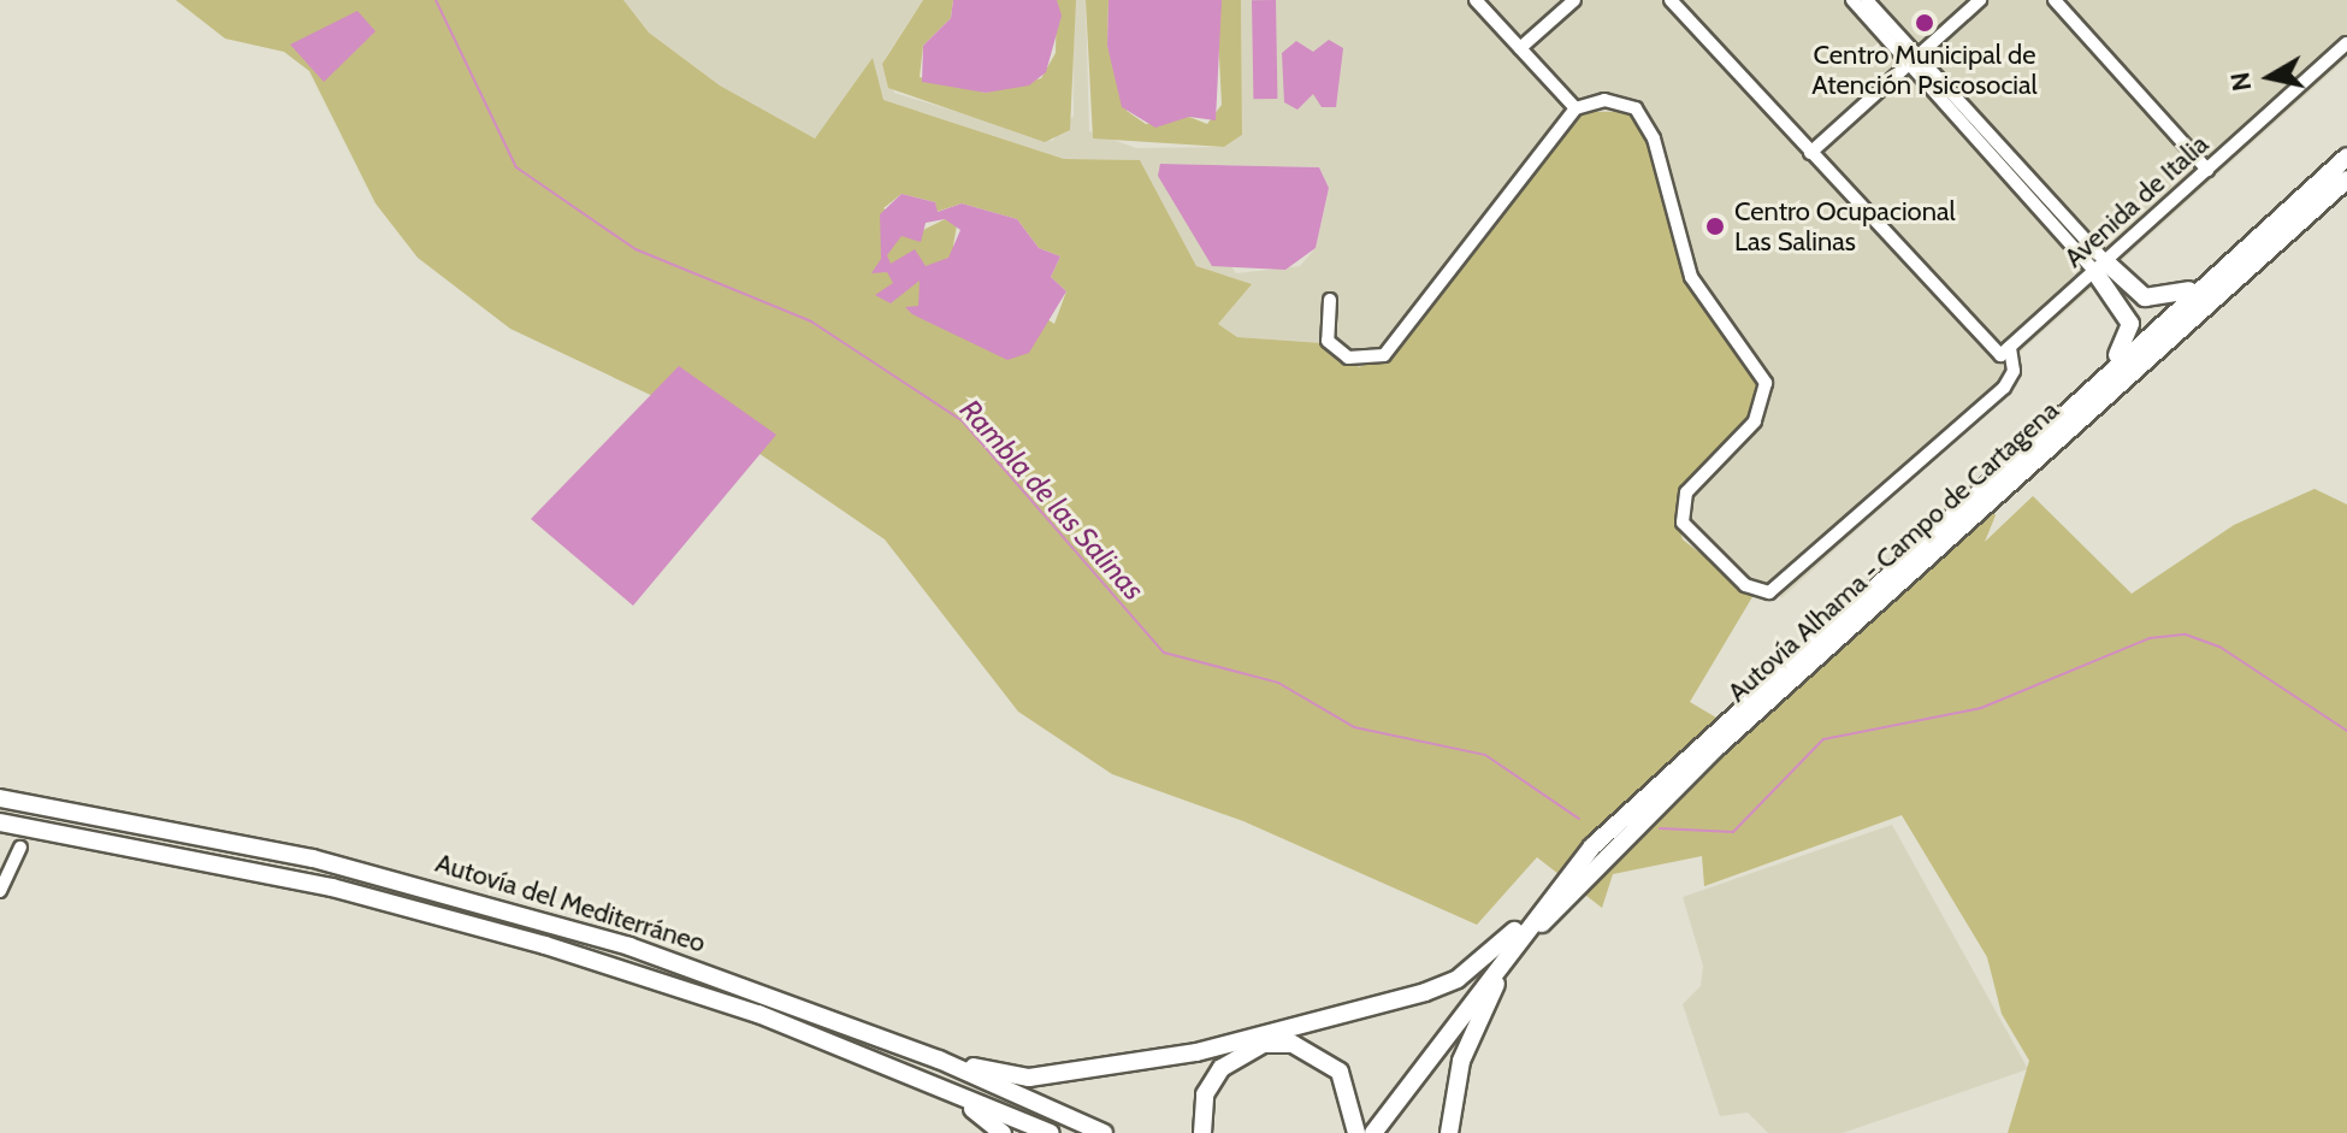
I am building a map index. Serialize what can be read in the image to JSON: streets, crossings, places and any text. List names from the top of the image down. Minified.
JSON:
{"streets":{"highway":["Autovía Alhama - Campo de Cartagena","Autovía del Mediterráneo"],"street":["Avenida de Italia"]},"water":["Rambla de las Salinas"],"places":["Centro Municipal de Atención Psicosocial","Centro Ocupacional Las Salinas"],"north":"left"}
